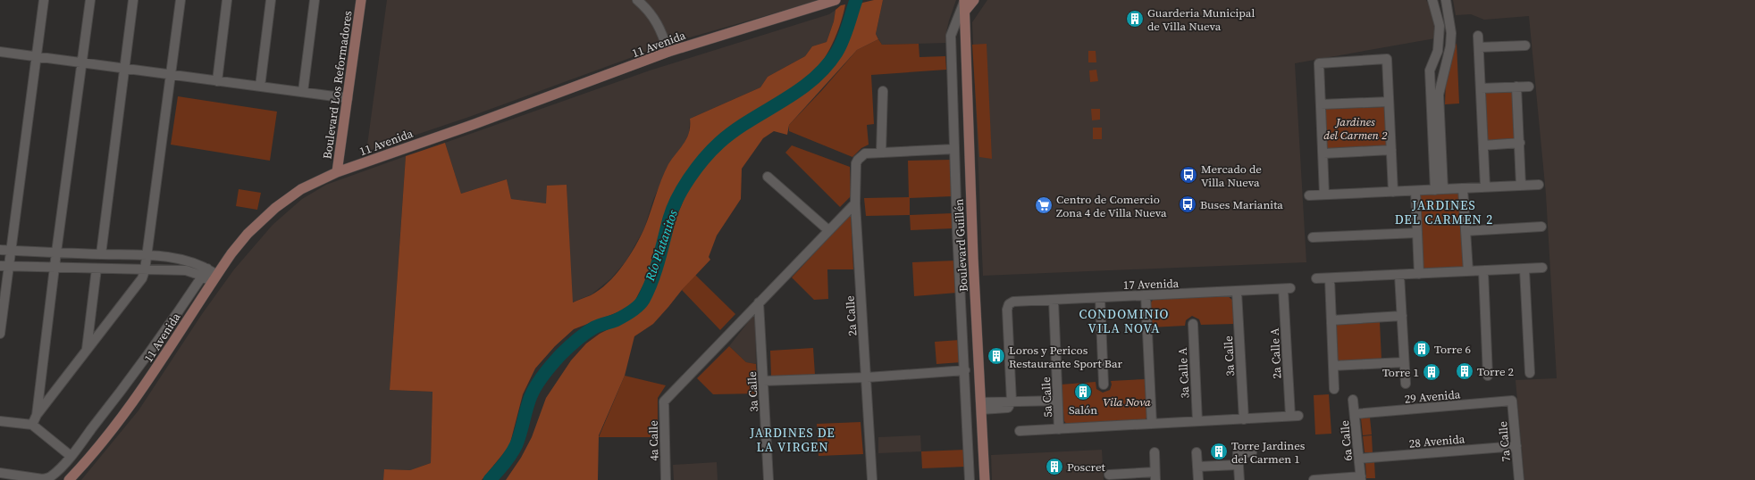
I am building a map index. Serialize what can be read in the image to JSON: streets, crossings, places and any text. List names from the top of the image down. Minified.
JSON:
{"streets":{"main road":["11 Avenida","Boulevard Los Reformadores","Boulevard Guillén"],"street":["17 Avenida","2a Calle","2a Calle A","3a Calle","3a Calle A","29 Avenida","5a Calle","4a Calle","6a Calle","28 Avenida","7a Calle"]},"crossings":[["11 Avenida","Boulevard Los Reformadores"],["17 Avenida","2a Calle A"],["17 Avenida","3a Calle"],["17 Avenida","5a Calle"],["2a Calle A","3a Calle"],["3a Calle","4a Calle"],["29 Avenida","6a Calle"],["29 Avenida","7a Calle"],["6a Calle","28 Avenida"],["28 Avenida","7a Calle"]],"districts":["JARDINES DEL CARMEN 2","CONDOMINIO VILA NOVA","JARDINES DE LA VIRGEN"],"water":["Río Platanitos"],"parks":["Jardines del Carmen 2","Vila Nova"],"places":{"building":["Guarderia Municipal de Villa Nueva","Torre 6","Loros y Pericos Restaurante Sport Bar","Torre 2","Torre 1","Salón","Torre Jardines del Carmen 1","Poscret"],"bus stop":["Mercado de Villa Nueva","Buses Marianita"],"supermarket":["Centro de Comercio Zona 4 de Villa Nueva"]}}
